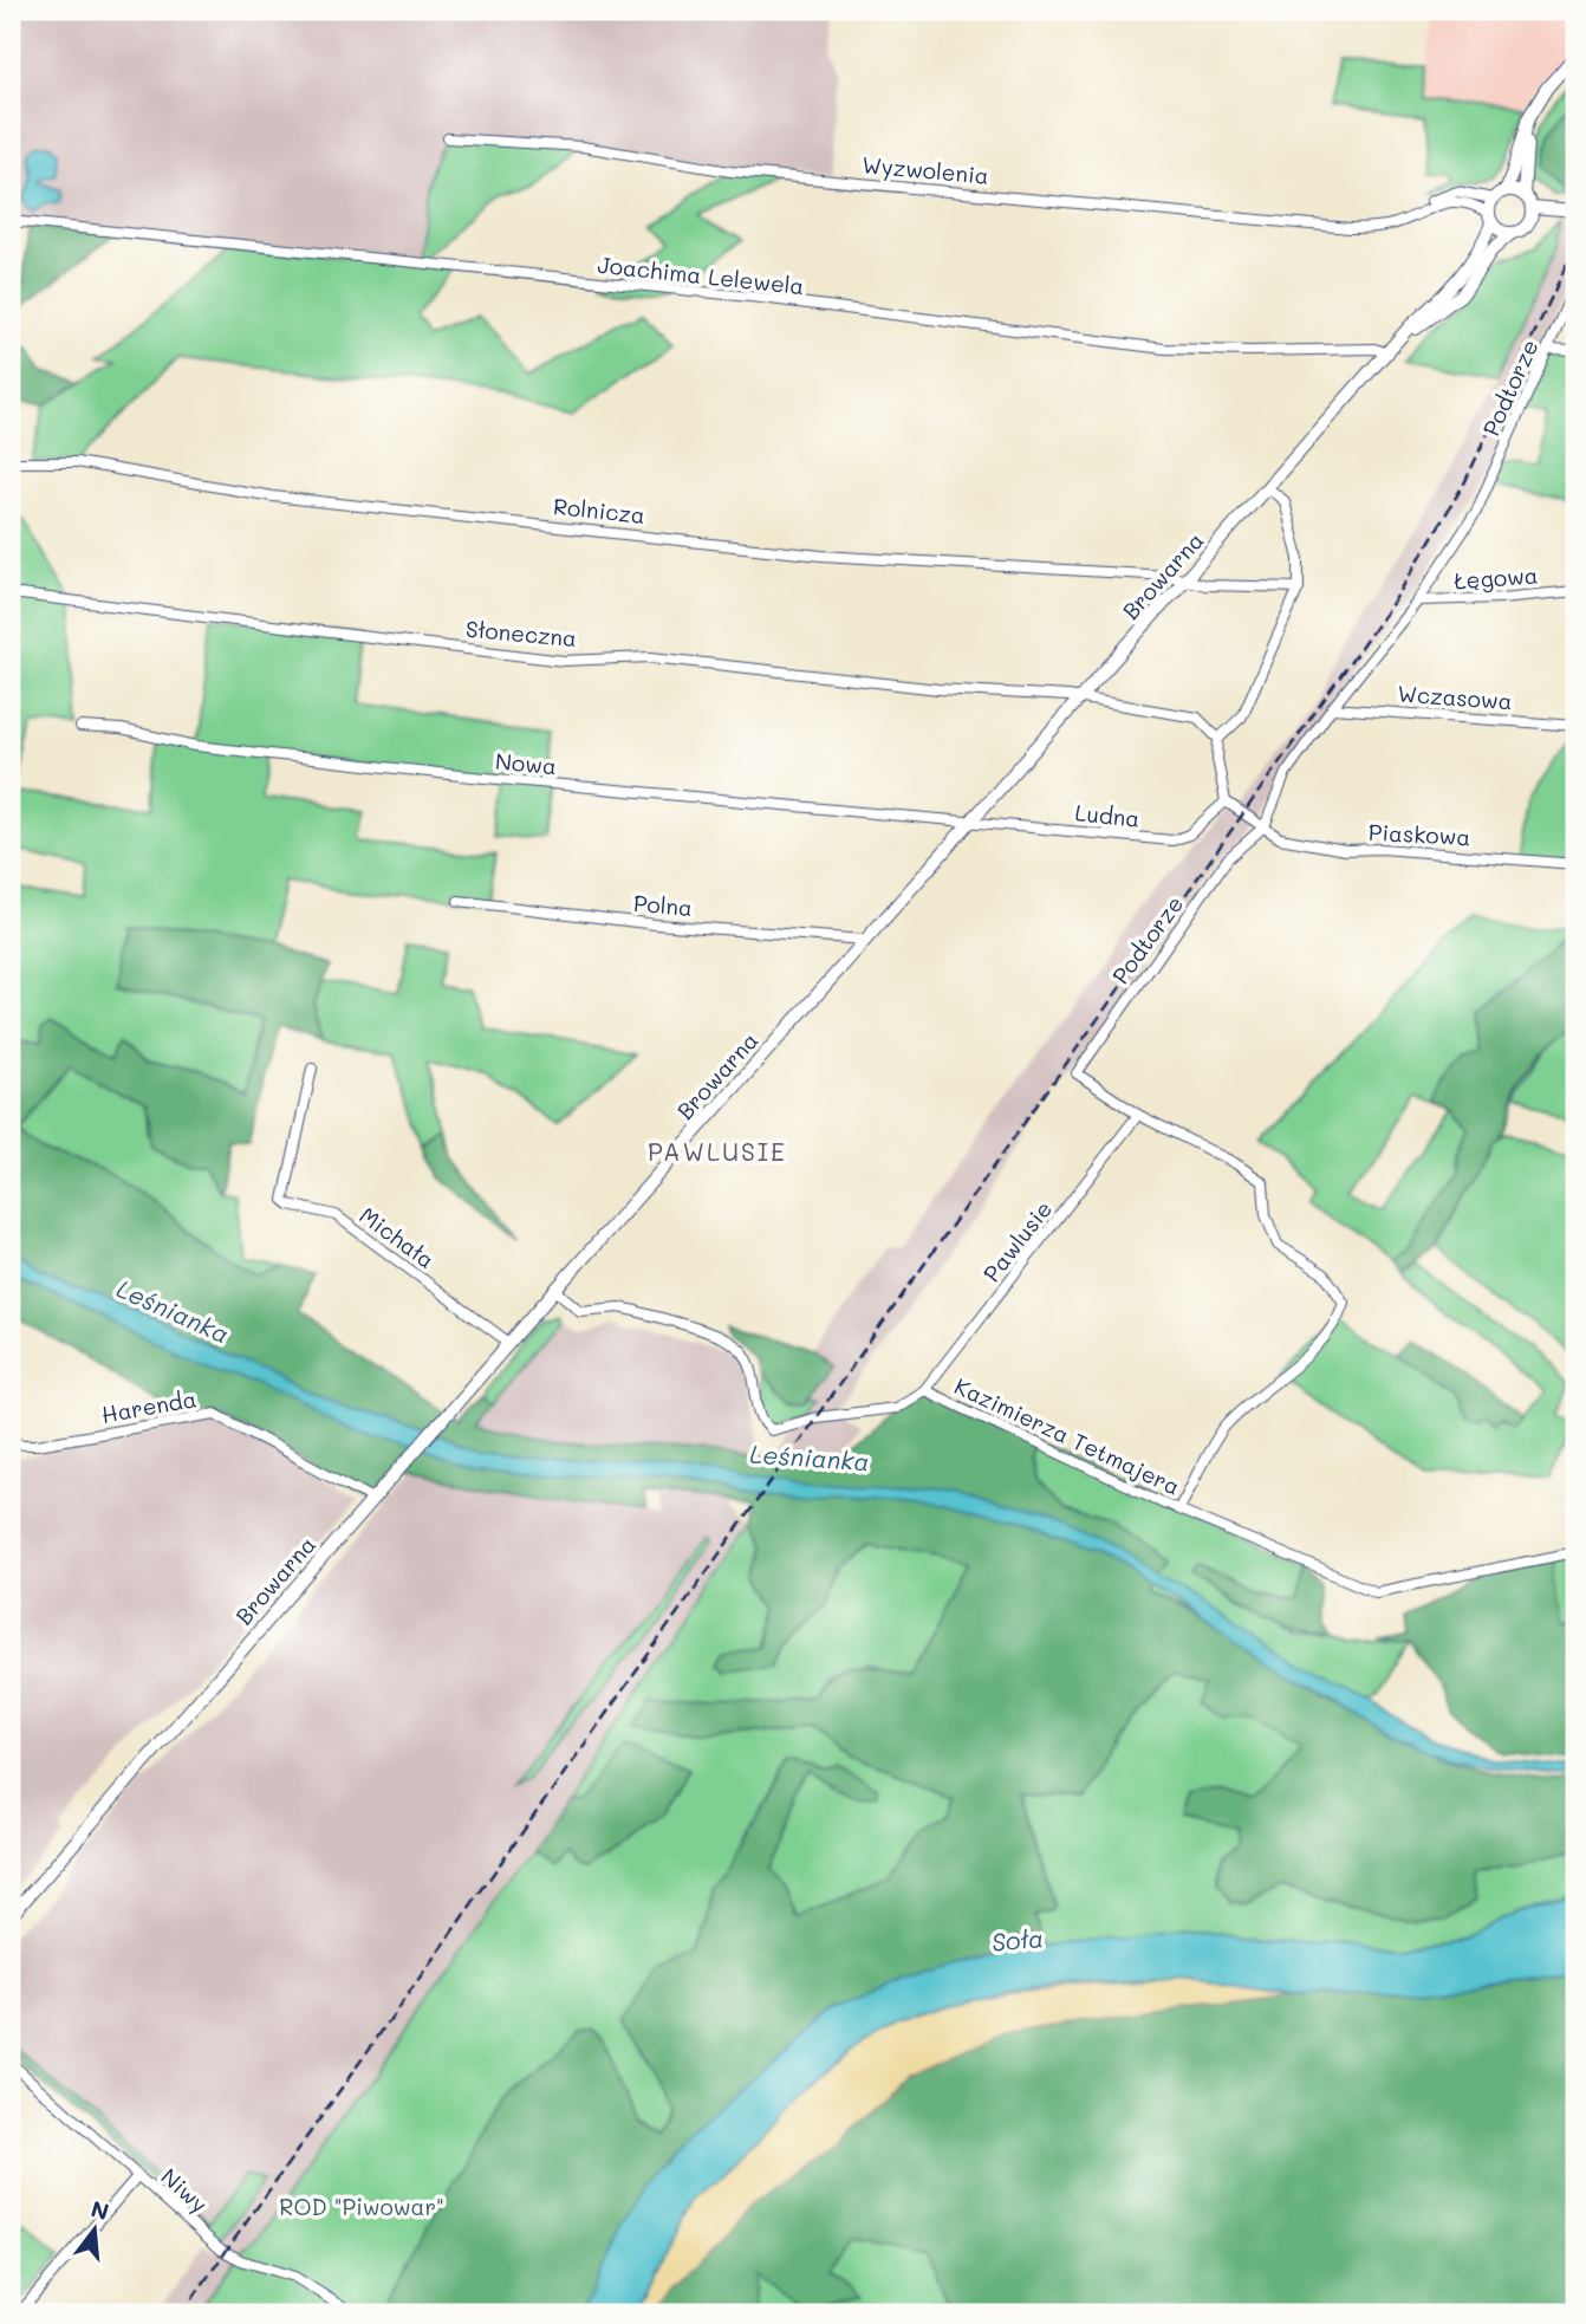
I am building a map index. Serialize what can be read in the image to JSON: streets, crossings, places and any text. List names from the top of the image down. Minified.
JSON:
{"streets":{"street":["Wyzwolenia","Joachima Lelewela","Podtorze","Rolnicza","Browarna","Łęgowa","Słoneczna","Wczasowa","Nowa","Ludna","Piaskowa","Polna","Michała","Pawlusie","Harenda","Kazimierza Tetmajera","Niwy"]},"crossings":[["Wyzwolenia","Browarna"],["Joachima Lelewela","Browarna"],["Podtorze","Łęgowa"],["Podtorze","Wczasowa"],["Podtorze","Piaskowa"],["Podtorze","Pawlusie"],["Podtorze","Kazimierza Tetmajera"],["Rolnicza","Browarna"],["Browarna","Słoneczna"],["Browarna","Nowa"],["Browarna","Ludna"],["Browarna","Polna"],["Browarna","Michała"],["Browarna","Harenda"],["Browarna","Kazimierza Tetmajera"],["Nowa","Ludna"],["Pawlusie","Kazimierza Tetmajera"]],"districts":["PAWLUSIE"],"water":["Leśnianka","Soła"],"parks":["ROD \"Piwowar\""],"north":"top"}
